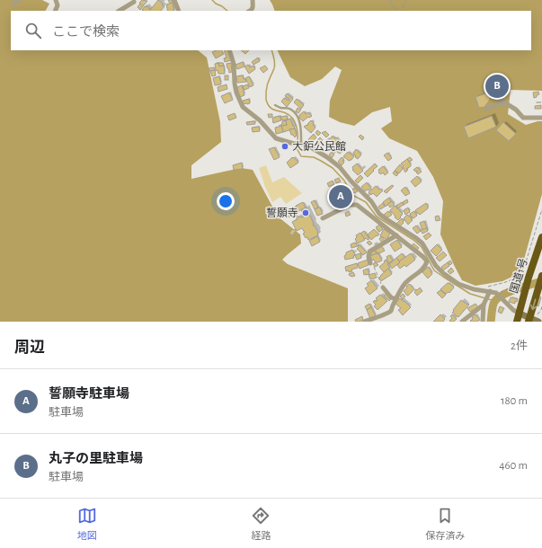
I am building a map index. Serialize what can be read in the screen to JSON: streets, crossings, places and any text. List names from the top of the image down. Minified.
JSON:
{"streets":{"highway":["国道1号"]},"places":["大鈩公民館","誓願寺"],"page":{"search":"ここで検索","pins":["B","A"],"heading":["周辺","2件"],"list":[{"mark":"A","name":"誓願寺駐車場","note":"駐車場","value":"180 m"},{"mark":"B","name":"丸子の里駐車場","note":"駐車場","value":"460 m"}],"nav":["地図","経路","保存済み"]}}
